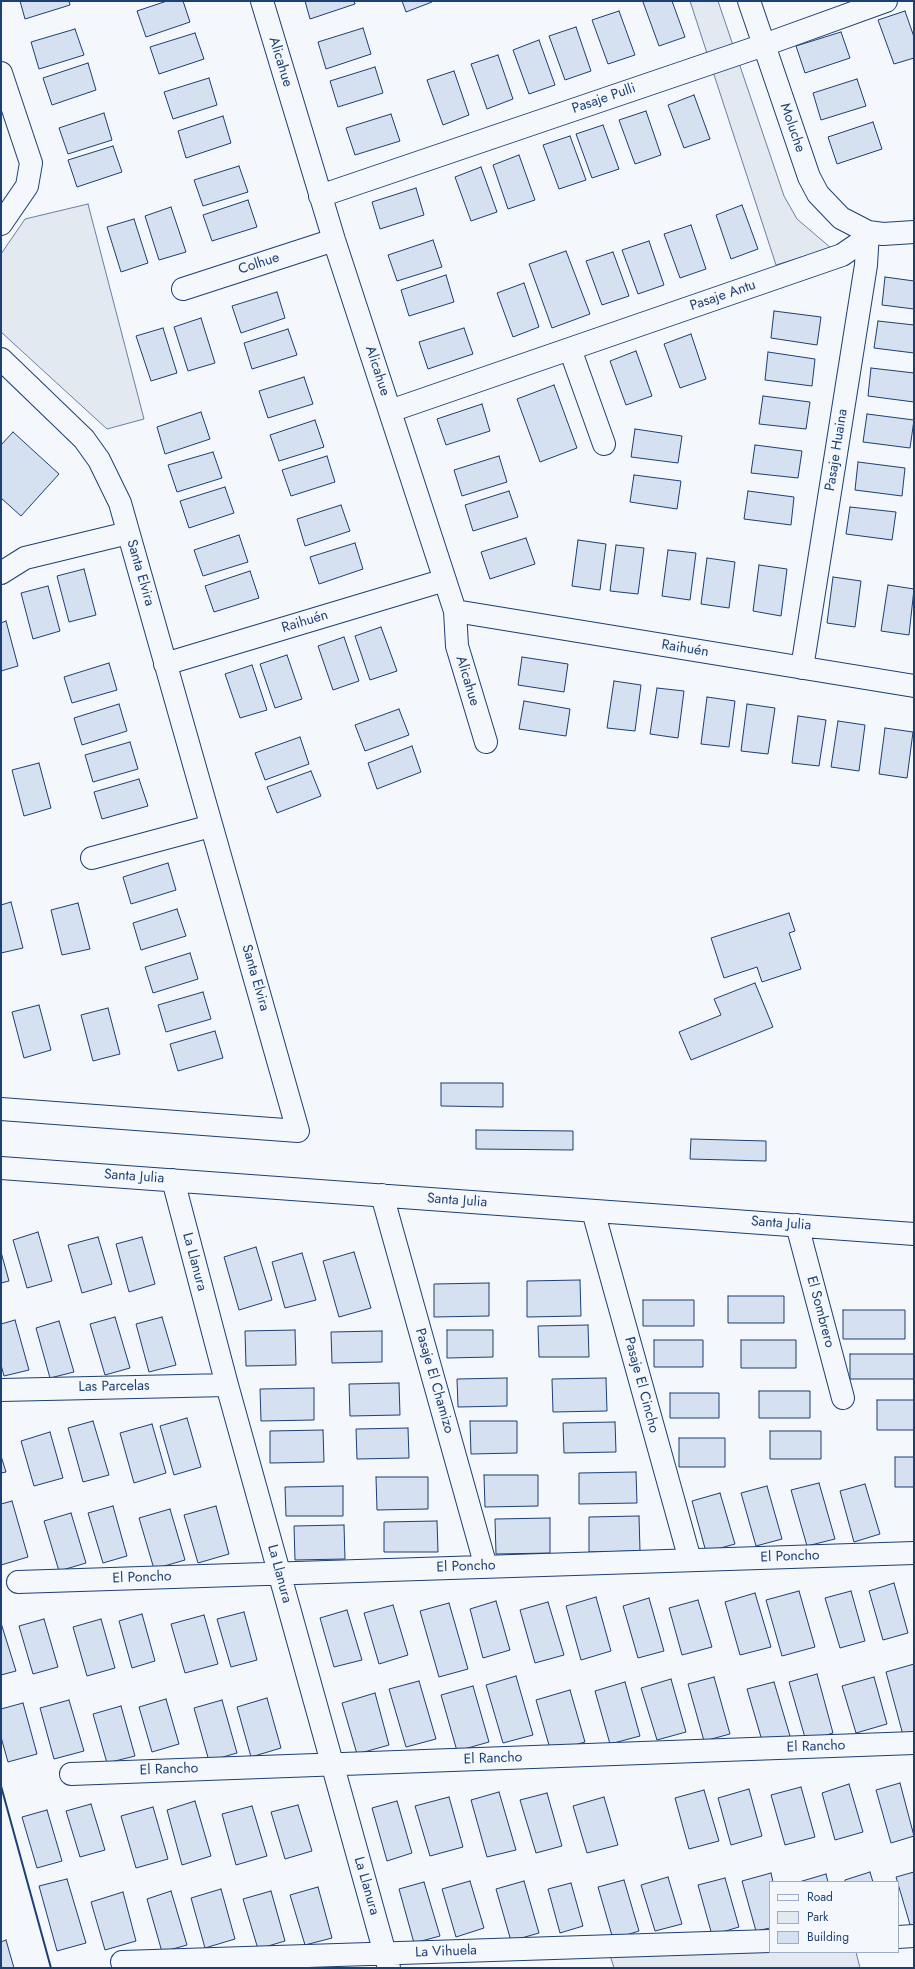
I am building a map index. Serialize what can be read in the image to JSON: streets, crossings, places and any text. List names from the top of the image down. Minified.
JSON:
{"streets":{"street":["Alicahue","Pasaje Pulli","Moluche","Colhue","Pasaje Antu","Pasaje Huaina","Santa Elvira","Raihuén","Santa Julia","La Llanura","El Sombrero","Pasaje El Chamizo","Pasaje El Cincho","Las Parcelas","El Poncho","El Rancho","La Vihuela"]},"crossings":[["Alicahue","Pasaje Pulli"],["Alicahue","Colhue"],["Alicahue","Pasaje Antu"],["Alicahue","Raihuén"],["Pasaje Pulli","Moluche"],["Moluche","Pasaje Antu"],["Moluche","Pasaje Huaina"],["Pasaje Antu","Pasaje Huaina"],["Pasaje Huaina","Raihuén"],["Santa Elvira","Raihuén"],["Santa Julia","La Llanura"],["Santa Julia","El Sombrero"],["Santa Julia","Pasaje El Chamizo"],["Santa Julia","Pasaje El Cincho"],["La Llanura","Las Parcelas"],["La Llanura","El Poncho"],["La Llanura","El Rancho"],["La Llanura","La Vihuela"],["Pasaje El Chamizo","El Poncho"],["Pasaje El Cincho","El Poncho"]],"legend":["Road","Park","Building"]}
